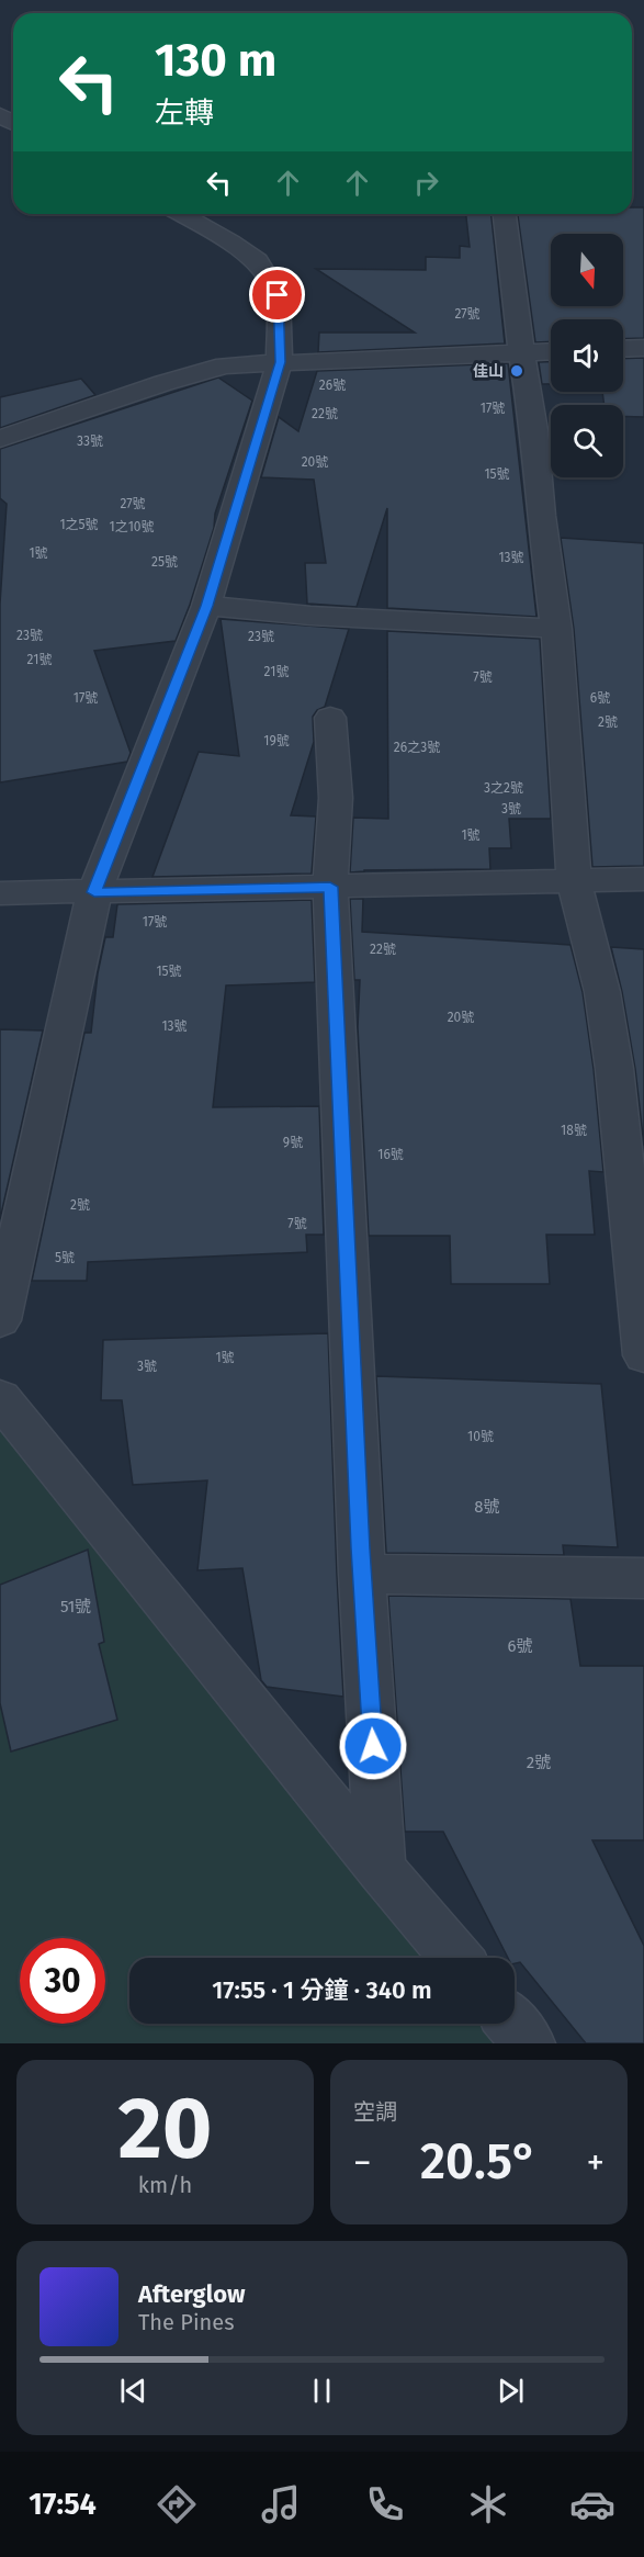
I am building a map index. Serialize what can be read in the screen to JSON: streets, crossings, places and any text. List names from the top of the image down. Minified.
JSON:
{"places":["佳山"],"house_numbers":["27號","26號","17號","22號","33號","20號","15號","27號","1之5號","1之10號","1號","13號","25號","23號","23號","21號","21號","7號","17號","6號","2號","19號","26之3號","3之2號","3號","1號","17號","22號","15號","20號","13號","18號","9號","16號","2號","7號","5號","1號","3號","10號","8號","51號","6號","2號"],"north":"bottom","page":{"turn":["130 m","左轉"],"limit":"30","trip":"17:55 · 1 分鐘 · 340 m","tile":[["20","km/h"],"空調"],"heat":["−","20.5°","+"],"song":["Afterglow","The Pines"],"tabs":"17:54"}}
